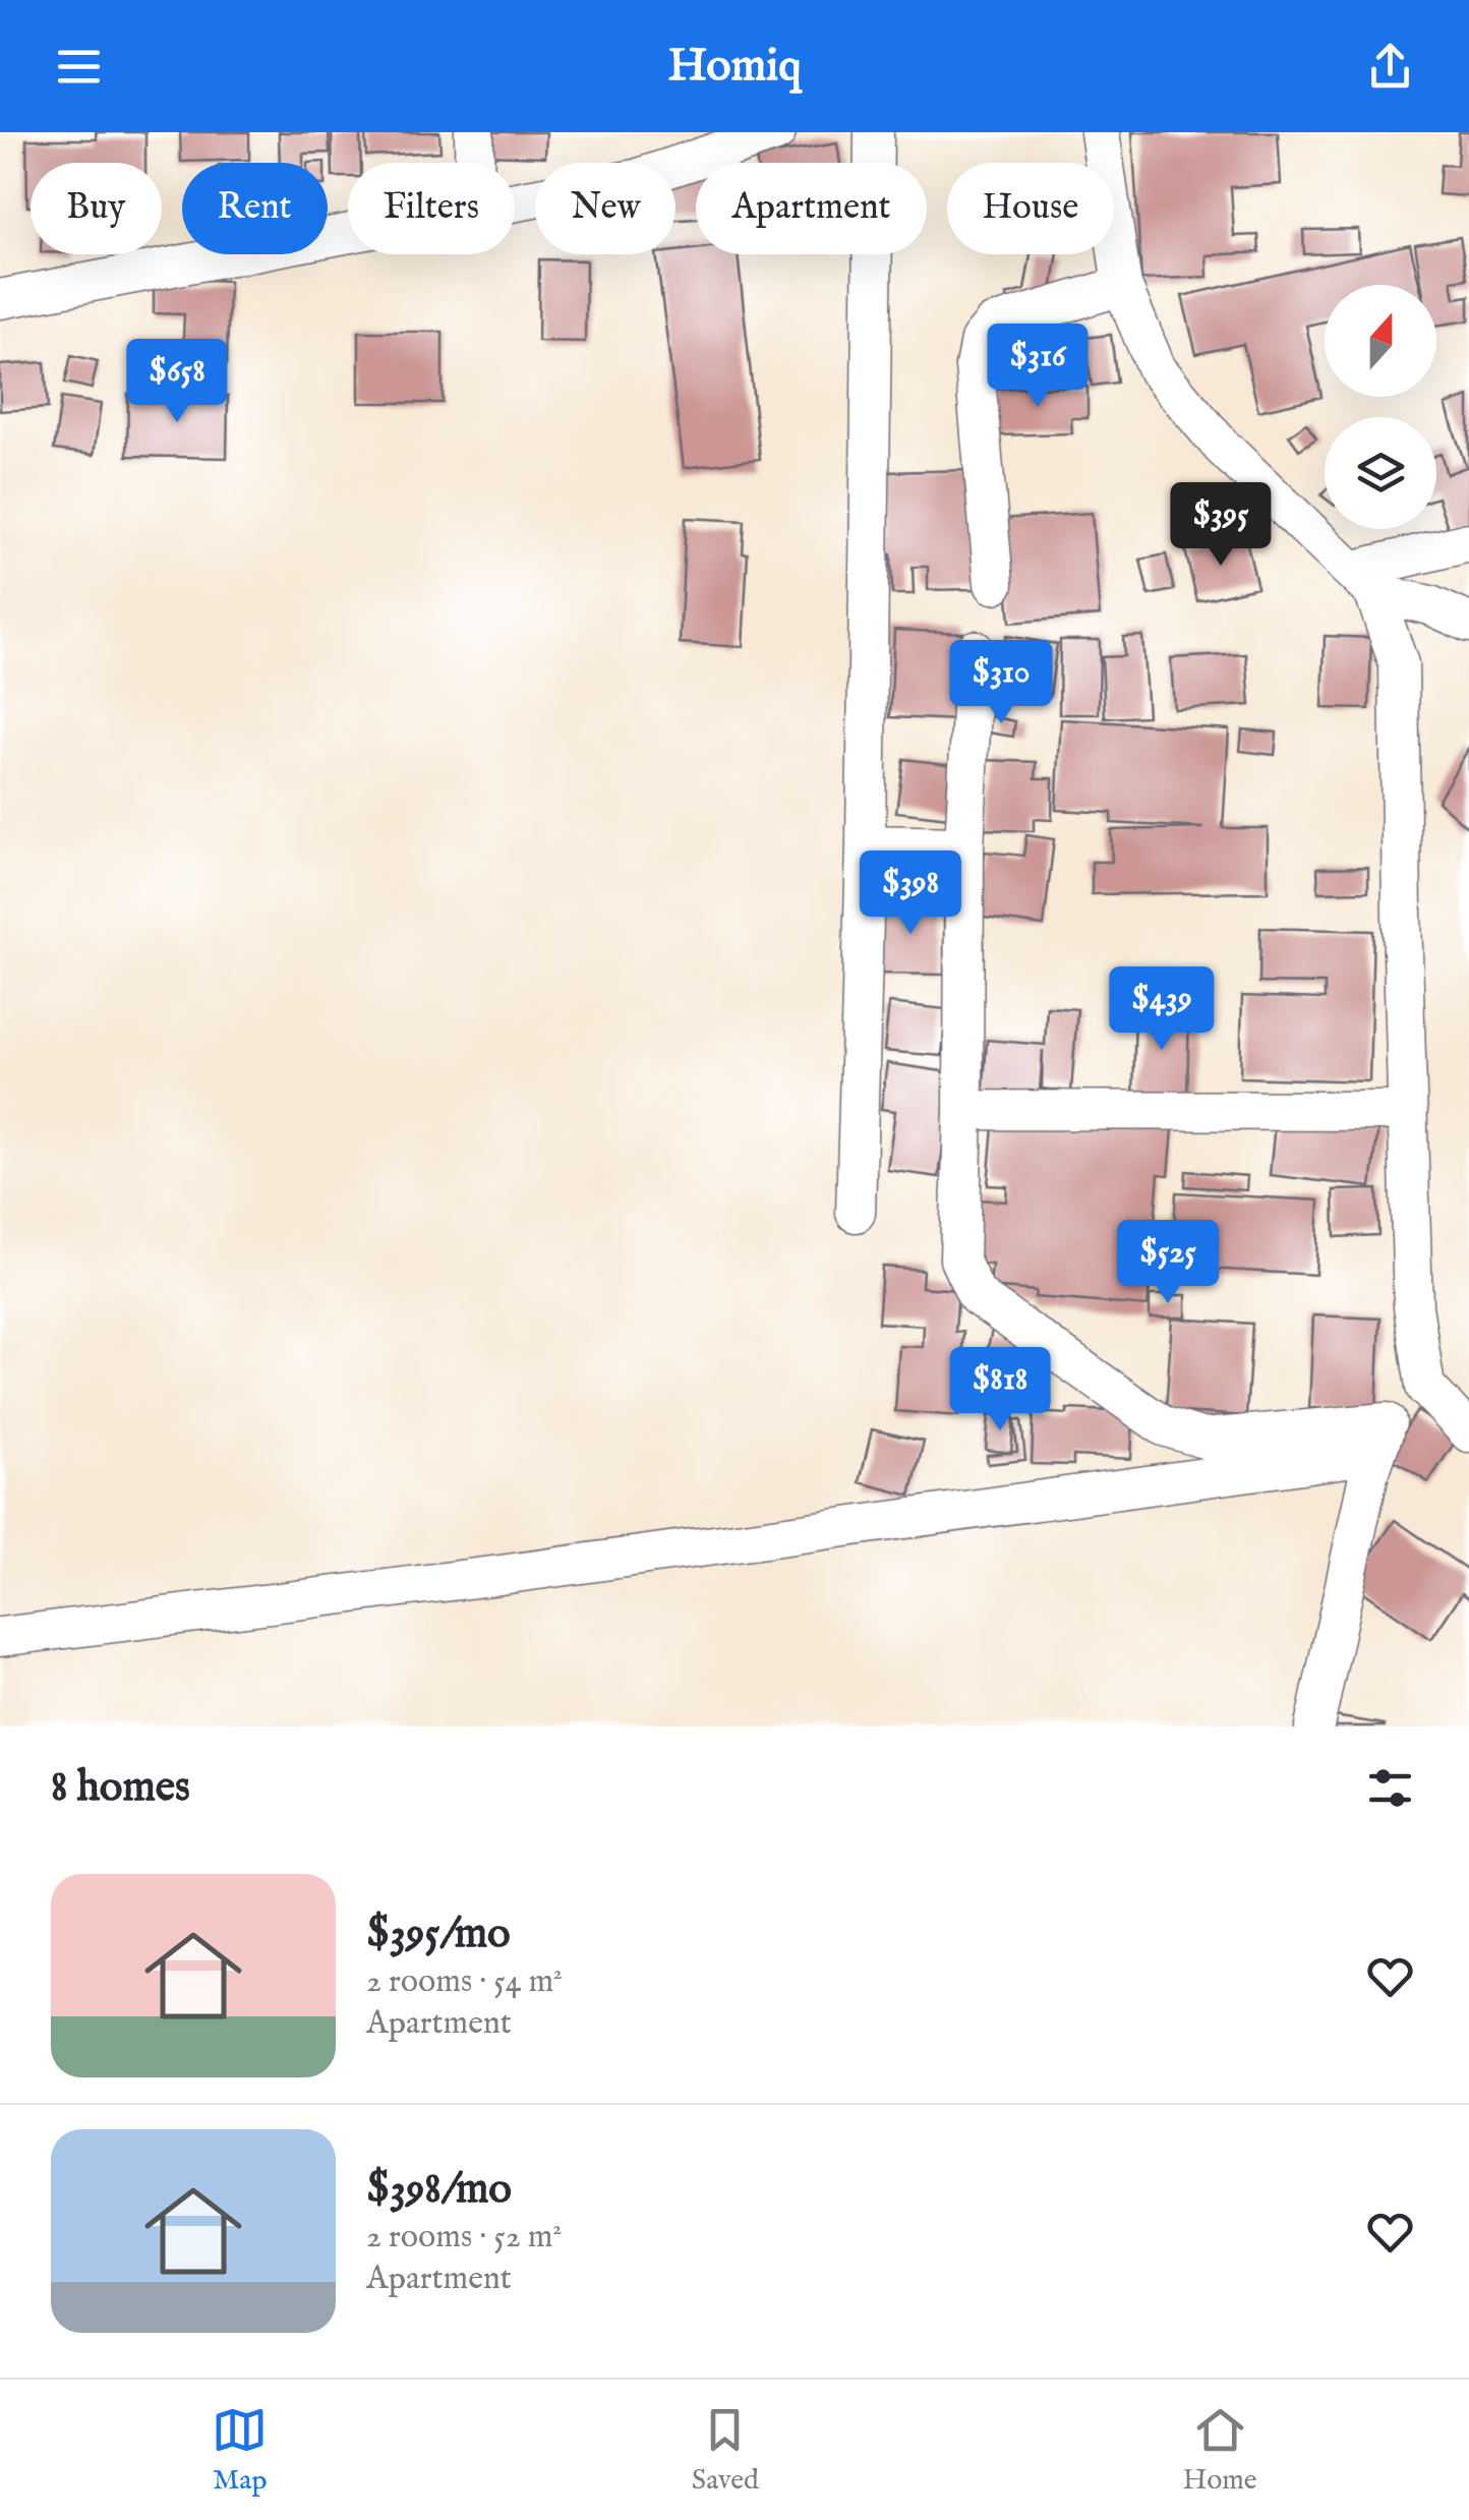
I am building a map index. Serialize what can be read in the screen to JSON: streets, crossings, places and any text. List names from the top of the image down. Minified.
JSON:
{"north":"top","page":{"header":"Homiq","chip":["Buy","Rent","Filters","New","Apartment","House"],"price":["$316","$658","$395","$310","$398","$439","$525","$818"],"heading":"8 homes","list":[{"name":"$395/mo","note":"2 rooms · 54 m² · Apartment"},{"name":"$398/mo","note":"2 rooms · 52 m² · Apartment"}],"tabs":["Map","Saved","Home"]}}
